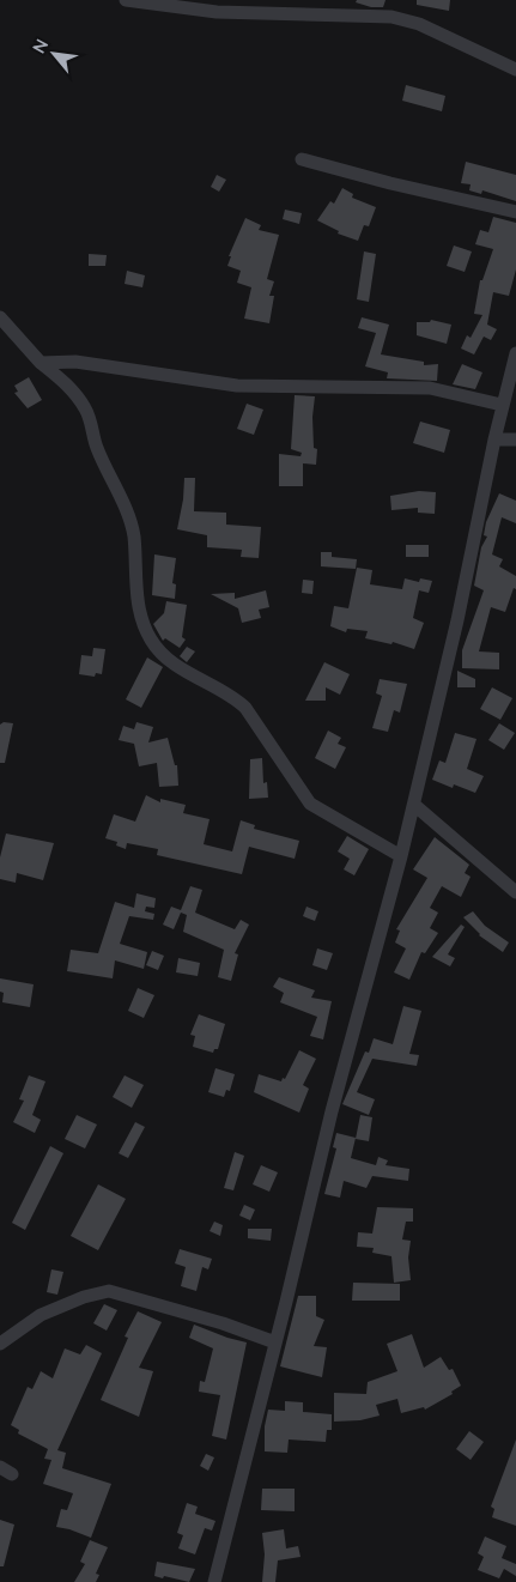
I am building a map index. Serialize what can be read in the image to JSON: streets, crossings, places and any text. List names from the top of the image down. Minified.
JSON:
{"north":"top left"}
